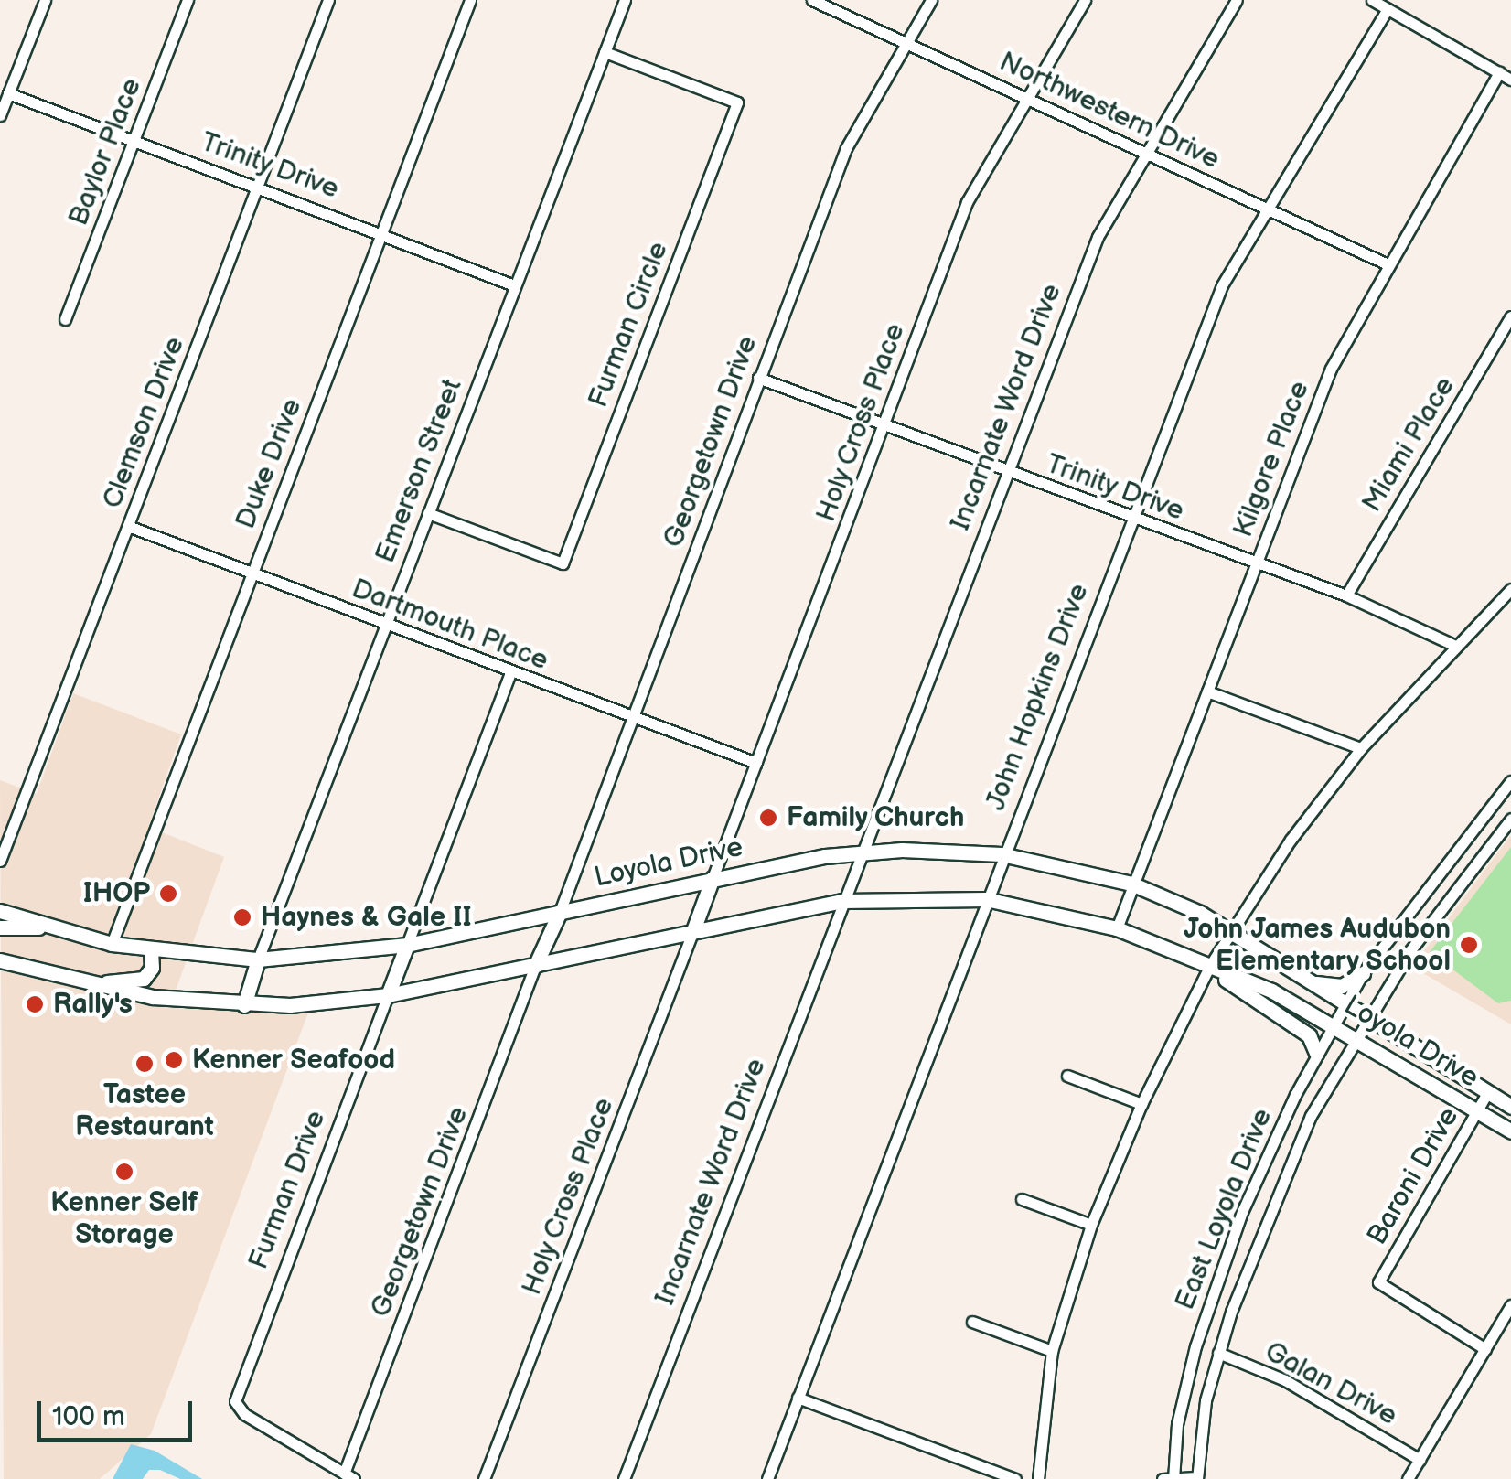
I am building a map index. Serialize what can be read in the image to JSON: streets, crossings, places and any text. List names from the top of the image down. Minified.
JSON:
{"streets":{"main road":["Loyola Drive"],"street":["Northwestern Drive","Baylor Place","Trinity Drive","Furman Circle","Incarnate Word Drive","Clemson Drive","Holy Cross Place","Georgetown Drive","Miami Place","Kilgore Place","Duke Drive","Emerson Street","Dartmouth Place","John Hopkins Drive","Baroni Drive","Furman Drive","East Loyola Drive","Galan Drive"]},"crossings":[["Northwestern Drive","Incarnate Word Drive"],["Northwestern Drive","Holy Cross Place"],["Northwestern Drive","Georgetown Drive"],["Northwestern Drive","Kilgore Place"],["Northwestern Drive","John Hopkins Drive"],["Baylor Place","Trinity Drive"],["Trinity Drive","Incarnate Word Drive"],["Trinity Drive","Clemson Drive"],["Trinity Drive","Holy Cross Place"],["Trinity Drive","Georgetown Drive"],["Trinity Drive","Miami Place"],["Trinity Drive","Kilgore Place"],["Trinity Drive","Duke Drive"],["Trinity Drive","Emerson Street"],["Trinity Drive","John Hopkins Drive"],["Furman Circle","Emerson Street"],["Incarnate Word Drive","Loyola Drive"],["Clemson Drive","Dartmouth Place"],["Holy Cross Place","Dartmouth Place"],["Holy Cross Place","Loyola Drive"],["Georgetown Drive","Dartmouth Place"],["Georgetown Drive","Loyola Drive"],["Georgetown Drive","Furman Drive"],["Kilgore Place","Loyola Drive"],["Duke Drive","Dartmouth Place"],["Duke Drive","Loyola Drive"],["Emerson Street","Dartmouth Place"],["Emerson Street","Loyola Drive"],["John Hopkins Drive","Loyola Drive"],["Loyola Drive","Baroni Drive"],["Loyola Drive","Furman Drive"],["Loyola Drive","East Loyola Drive"],["East Loyola Drive","Galan Drive"]],"places":["Family Church","IHOP","Haynes & Gale II","John James Audubon Elementary School","Rally's","Kenner Seafood","Tastee Restaurant","Kenner Self Storage"],"scale_bar":"100 m"}
